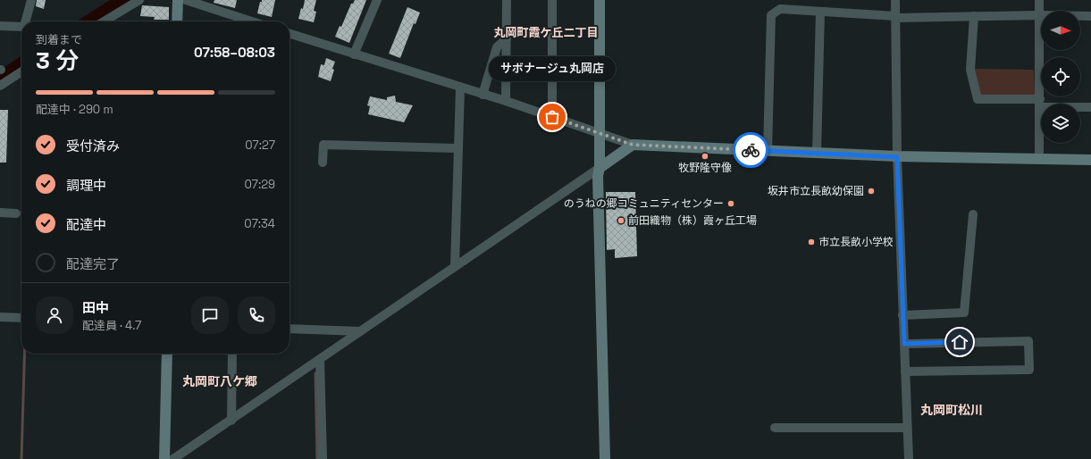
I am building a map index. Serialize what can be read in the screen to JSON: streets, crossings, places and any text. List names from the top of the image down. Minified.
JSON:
{"districts":["丸岡町霞ケ丘二丁目","丸岡町八ケ郷","丸岡町松川"],"places":["サボナージュ丸岡店","牧野隆守像","坂井市立長畝幼保園","のうねの郷コミュニティセンター","前田織物（株）霞ヶ丘工場","市立長畝小学校"],"north":"right","page":{"heading":["3 分","到着まで","07:58–08:03"],"panel":["田中","配達員 · 4.7"],"bubble":"サボナージュ丸岡店","bar":"配達中 · 290 m","list":[["受付済み","07:27"],["調理中","07:29"],["配達中","07:34"],"配達完了"]}}
